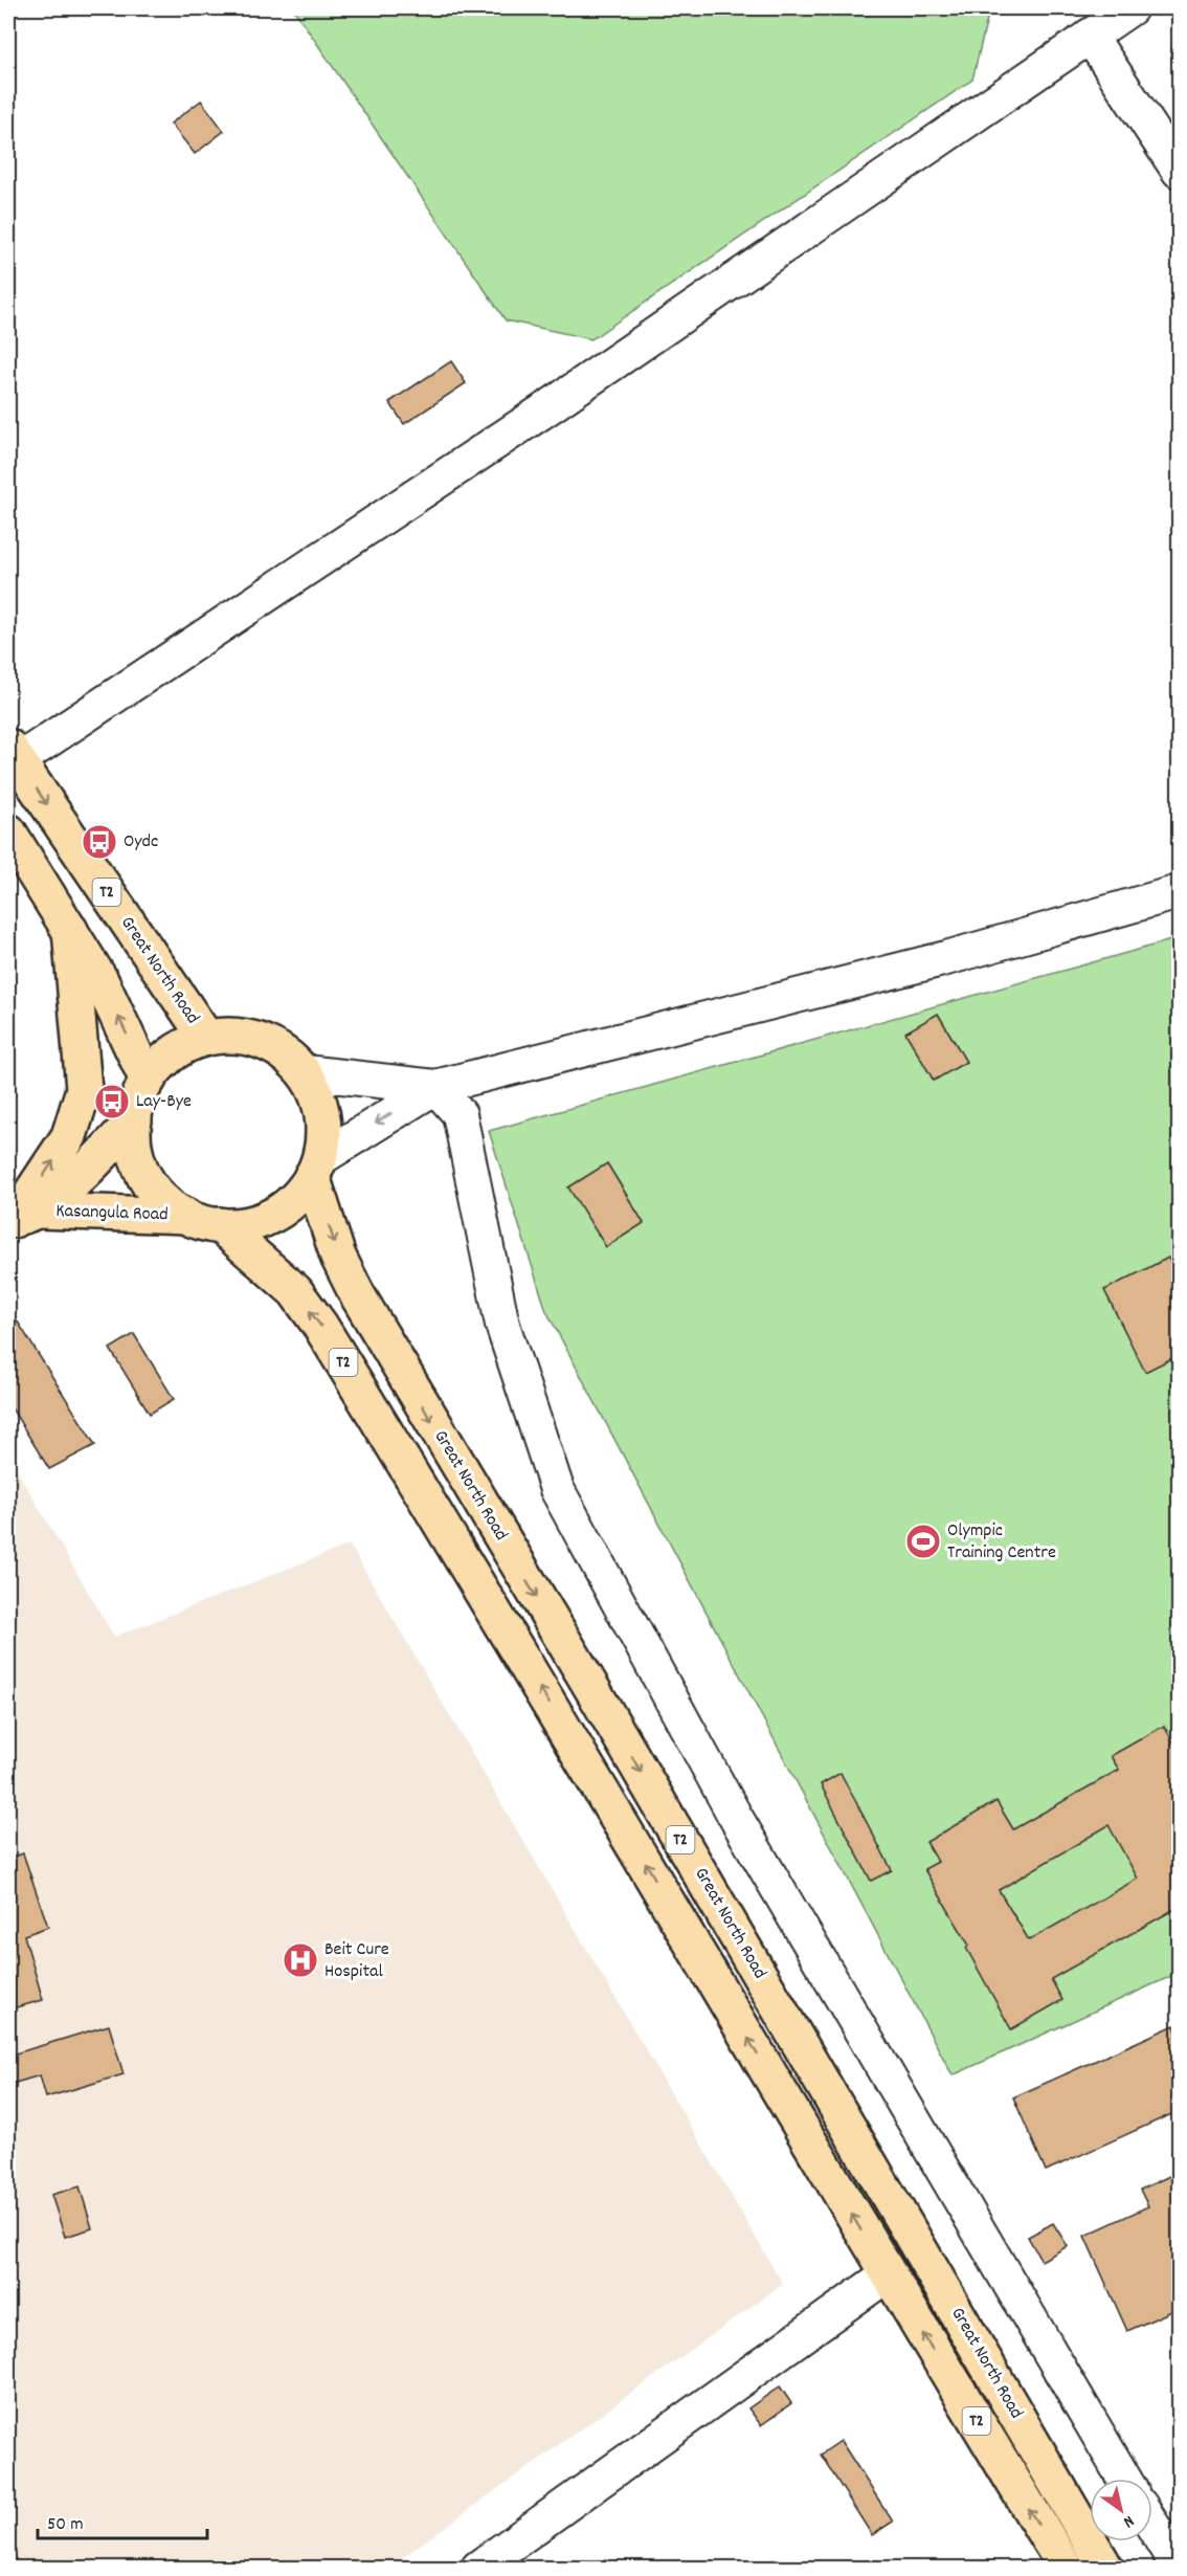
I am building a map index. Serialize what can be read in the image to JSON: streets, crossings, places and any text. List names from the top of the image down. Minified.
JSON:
{"streets":{"main road":["T2","Great North Road","Kasangula Road"]},"crossings":[["T2","Great North Road"],["T2","Kasangula Road"],["Great North Road","Kasangula Road"]],"places":{"bus stop":["Oydc","Lay-Bye"],"sports":["Olympic Training Centre"],"hospital":["Beit Cure Hospital"]},"scale_bar":"50 m","north":"bottom right"}
